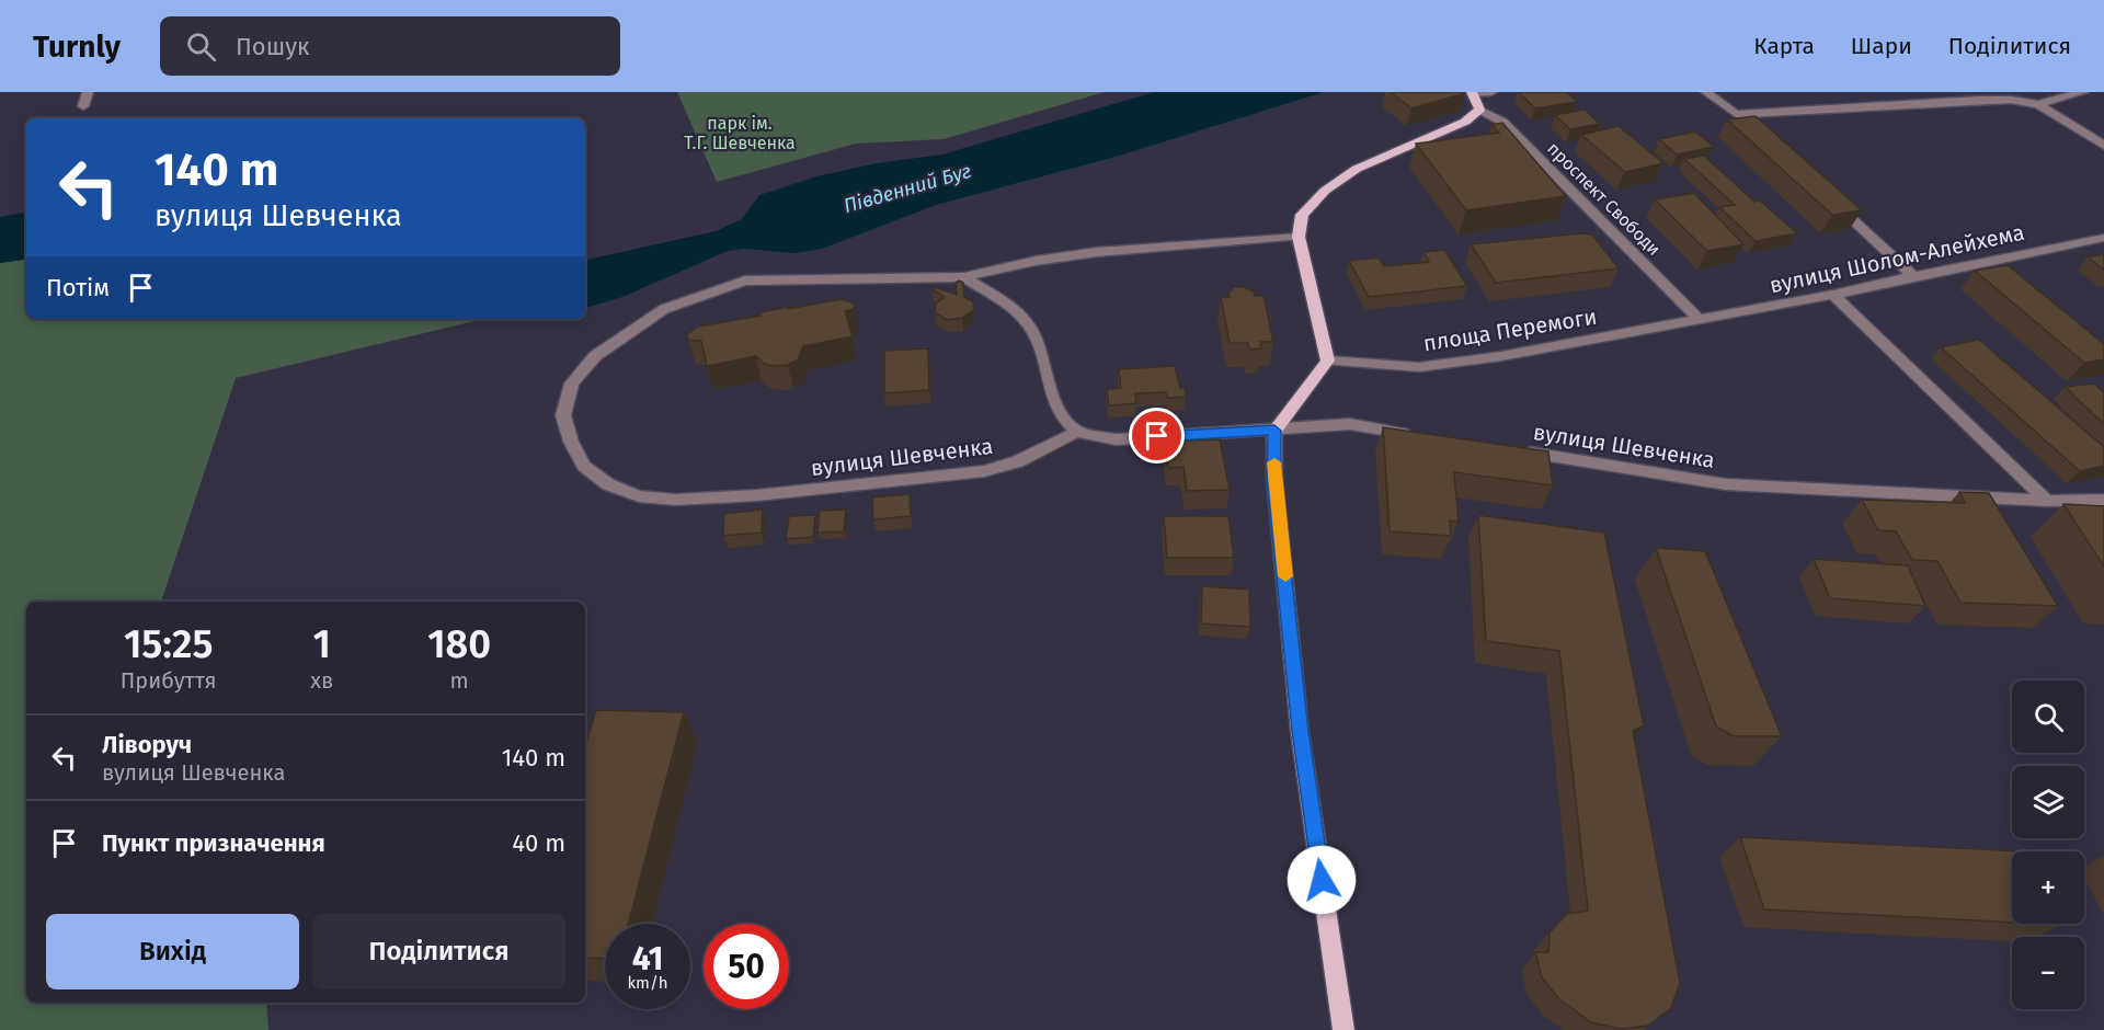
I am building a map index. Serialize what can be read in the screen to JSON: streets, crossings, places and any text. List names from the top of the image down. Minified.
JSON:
{"streets":{"street":["проспект Свободи","вулиця Шолом-Алейхема","площа Перемоги","вулиця Шевченка"]},"crossings":[["проспект Свободи","вулиця Шолом-Алейхема"],["проспект Свободи","площа Перемоги"],["вулиця Шолом-Алейхема","площа Перемоги"]],"water":["Південний Буг"],"parks":["парк ім. Т.Г. Шевченка"],"page":{"header":"Turnly","search":"Пошук","nav":["Карта","Шари","Поділитися"],"turn":["140 m","вулиця Шевченка"],"then":"Потім","eta":["15:25","Прибуття","1","хв","180","m"],"map_buttons":["+","−"],"list":[{"name":"Ліворуч","note":"вулиця Шевченка","value":"140 m"},{"name":"Пункт призначення","value":"40 m"}],"buttons":["Вихід","Поділитися"],"speed":"41 km/h","limit":"50"}}
